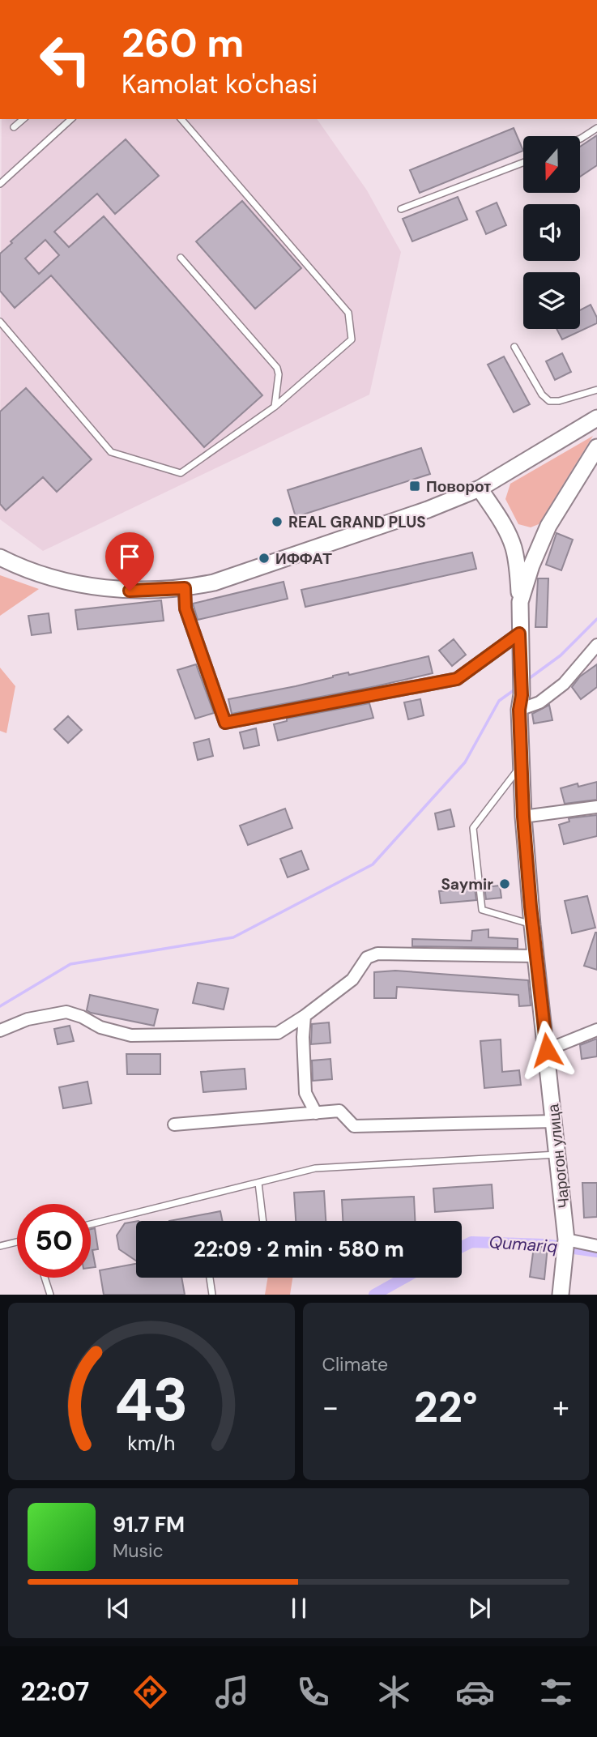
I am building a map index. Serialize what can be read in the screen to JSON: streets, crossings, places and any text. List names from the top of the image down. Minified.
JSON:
{"streets":{"main road":["Чарогон улица"]},"water":["Qumariq"],"places":{"transit":["Поворот"],"other":["REAL GRAND PLUS","ИФФАТ","Saymir"]},"north":"bottom","page":{"turn":["260 m","Kamolat ko'chasi"],"limit":"50","trip":"22:09 · 2 min · 580 m","tile":"Climate","heat":["−","22°","+"],"song":["91.7 FM","Music"],"tabs":"22:07","gauge":["43","km/h"]}}
